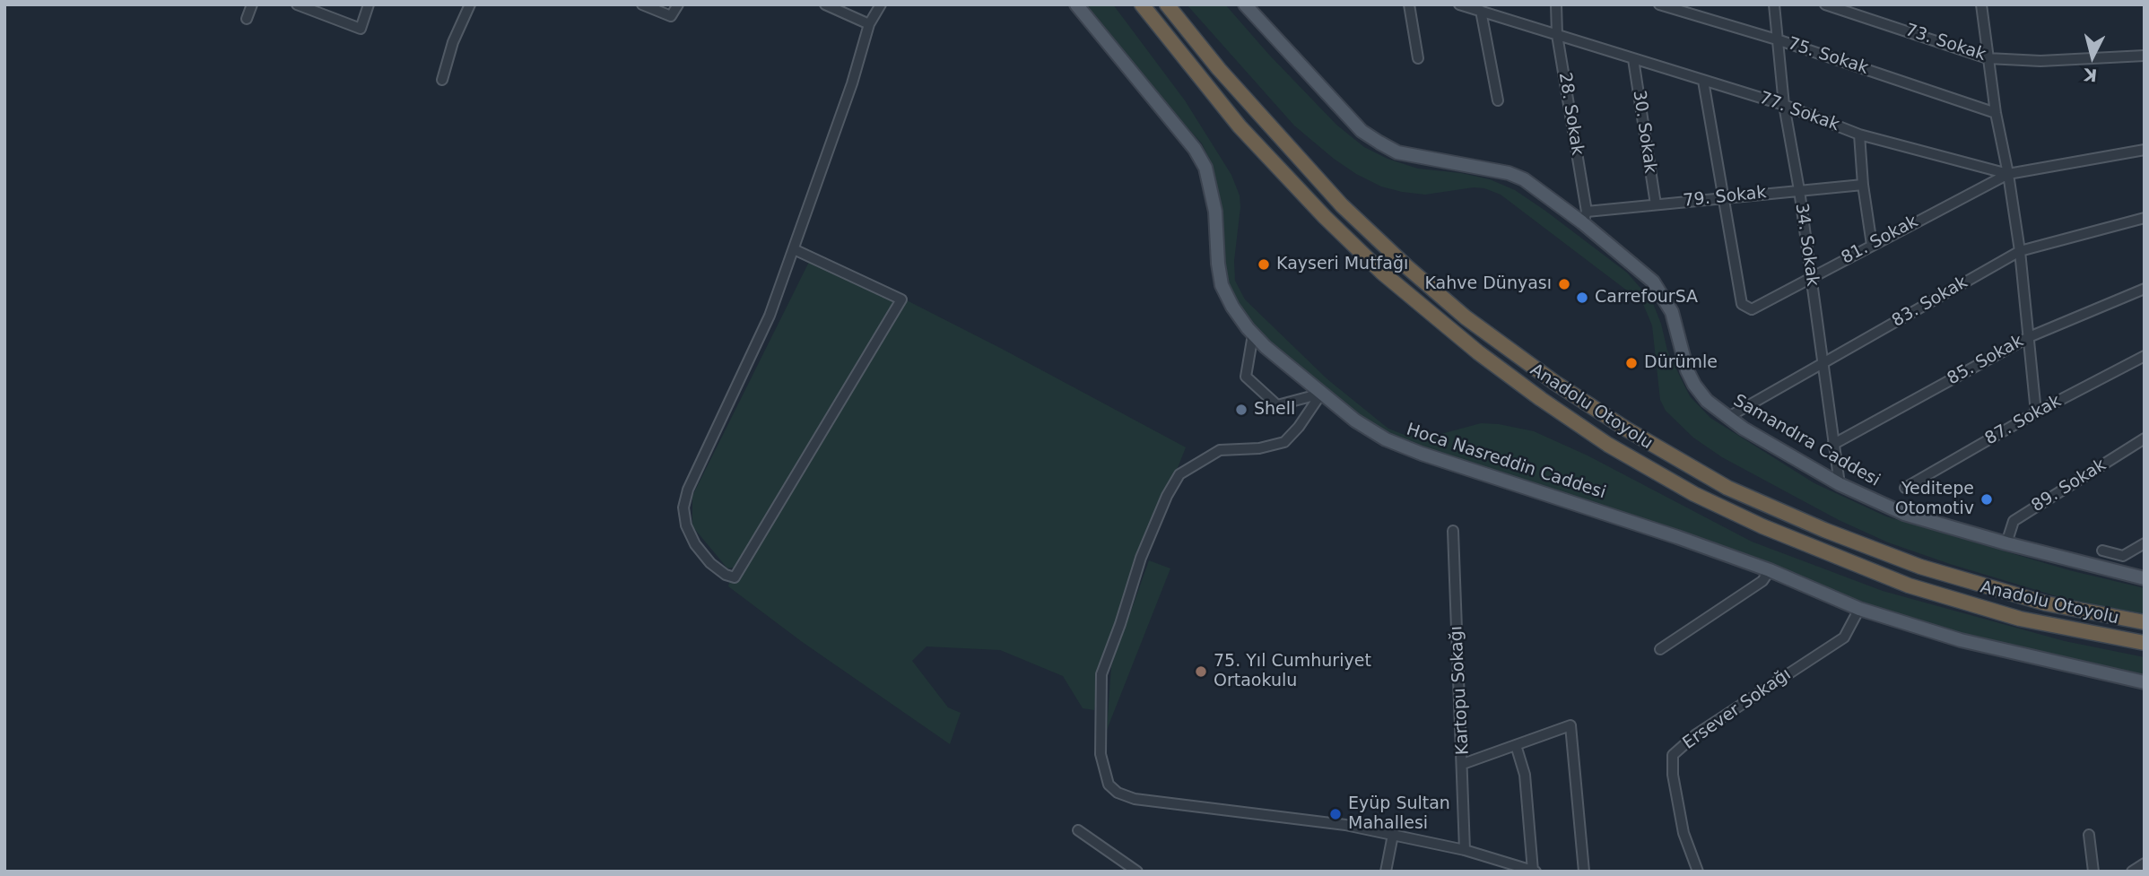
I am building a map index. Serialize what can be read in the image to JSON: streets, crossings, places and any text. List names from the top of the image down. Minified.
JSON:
{"streets":{"highway":["Anadolu Otoyolu"],"main road":["Samandıra Caddesi","Hoca Nasreddin Caddesi"],"street":["73. Sokak","75. Sokak","77. Sokak","28. Sokak","30. Sokak","79. Sokak","81. Sokak","34. Sokak","83. Sokak","85. Sokak","87. Sokak","89. Sokak","Kartopu Sokağı","Ersever Sokağı"]},"crossings":[["75. Sokak","34. Sokak"],["77. Sokak","28. Sokak"],["77. Sokak","30. Sokak"],["77. Sokak","81. Sokak"],["77. Sokak","34. Sokak"],["28. Sokak","79. Sokak"],["28. Sokak","Samandıra Caddesi"],["30. Sokak","79. Sokak"],["79. Sokak","81. Sokak"],["79. Sokak","34. Sokak"],["79. Sokak","Samandıra Caddesi"],["81. Sokak","34. Sokak"],["34. Sokak","83. Sokak"],["34. Sokak","85. Sokak"],["34. Sokak","Samandıra Caddesi"],["83. Sokak","Samandıra Caddesi"],["Samandıra Caddesi","89. Sokak"],["Hoca Nasreddin Caddesi","Ersever Sokağı"]],"places":["Kayseri Mutfağı","Kahve Dünyası","CarrefourSA","Dürümle","Shell","Yeditepe Otomotiv","75. Yıl Cumhuriyet Ortaokulu","Eyüp Sultan Mahallesi"],"north":"bottom"}
